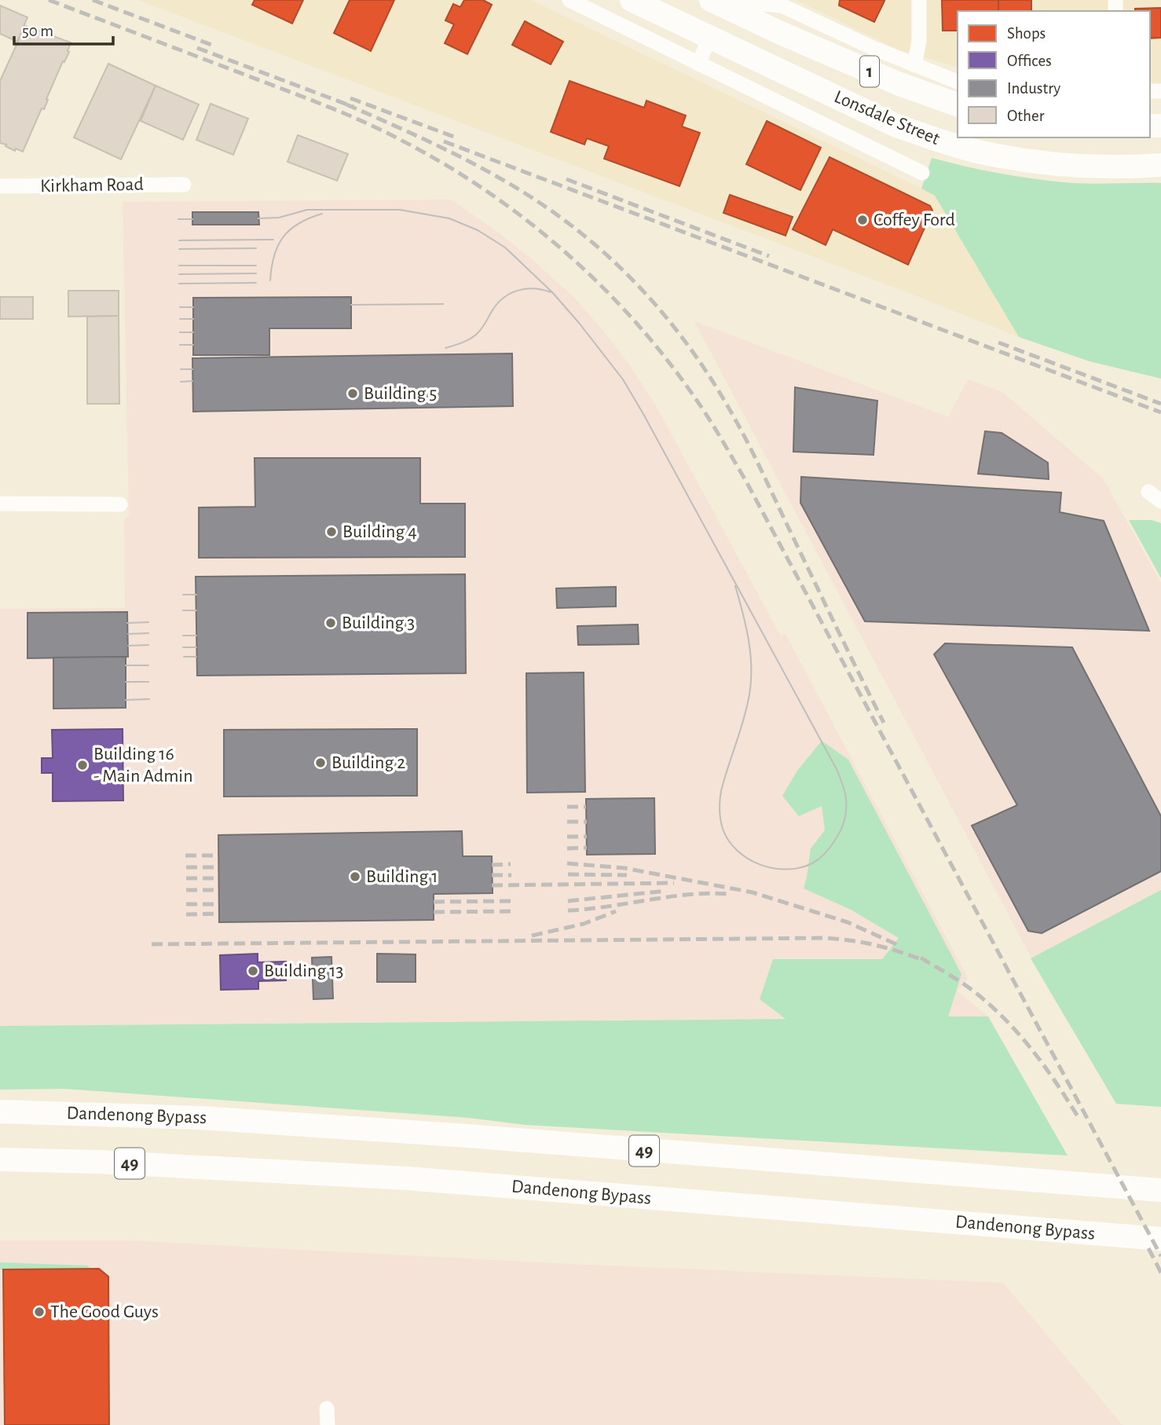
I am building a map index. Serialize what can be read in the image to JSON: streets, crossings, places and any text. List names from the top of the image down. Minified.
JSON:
{"streets":{"highway":["1","Lonsdale Street","Dandenong Bypass","49"],"street":["Kirkham Road"]},"places":["Coffey Ford","Building 5","Building 4","Building 3","Building 2","Building 16 - Main Admin","Building 1","Building 13","The Good Guys"],"legend":["Shops","Offices","Industry","Other"],"scale_bar":"50 m"}
